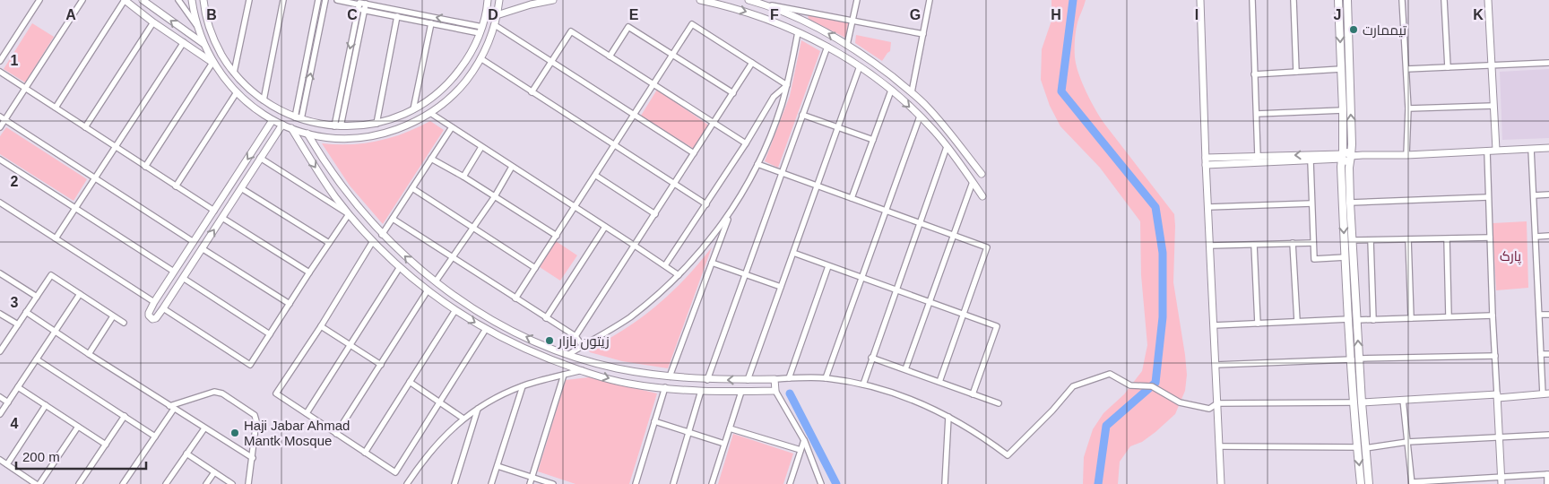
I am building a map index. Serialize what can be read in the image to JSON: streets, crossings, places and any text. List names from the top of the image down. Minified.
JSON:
{"parks":["پارک"],"places":["تیممارت","زيتون بازار","Haji Jabar Ahmad Mantk Mosque"],"scale_bar":"200 m","grid":{"columns":["A","B","C","D","E","F","G","H","I","J","K"],"rows":["1","2","3","4"]}}
